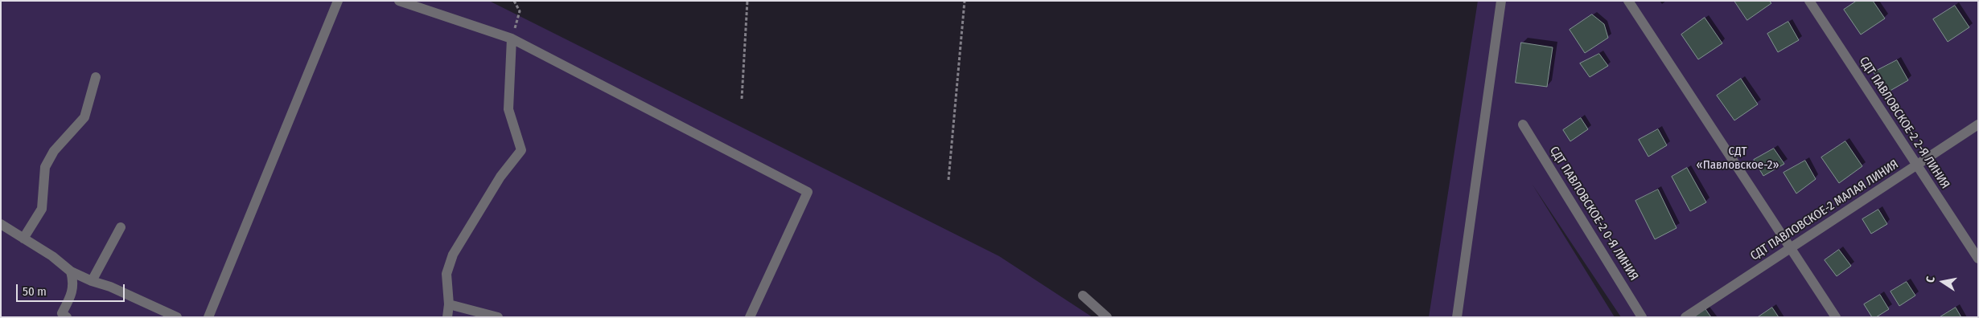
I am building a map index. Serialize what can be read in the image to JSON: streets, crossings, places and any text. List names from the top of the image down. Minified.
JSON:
{"streets":{"street":["СДТ ПАВЛОВСКОЕ-2 2-Я ЛИНИЯ","СДТ ПАВЛОВСКОЕ-2 МАЛАЯ ЛИНИЯ","СДТ ПАВЛОВСКОЕ-2 0-Я ЛИНИЯ"]},"crossings":[["СДТ ПАВЛОВСКОЕ-2 2-Я ЛИНИЯ","СДТ ПАВЛОВСКОЕ-2 МАЛАЯ ЛИНИЯ"]],"parks":["СДТ «Павловское-2»"],"scale_bar":"50 m","north":"left"}
